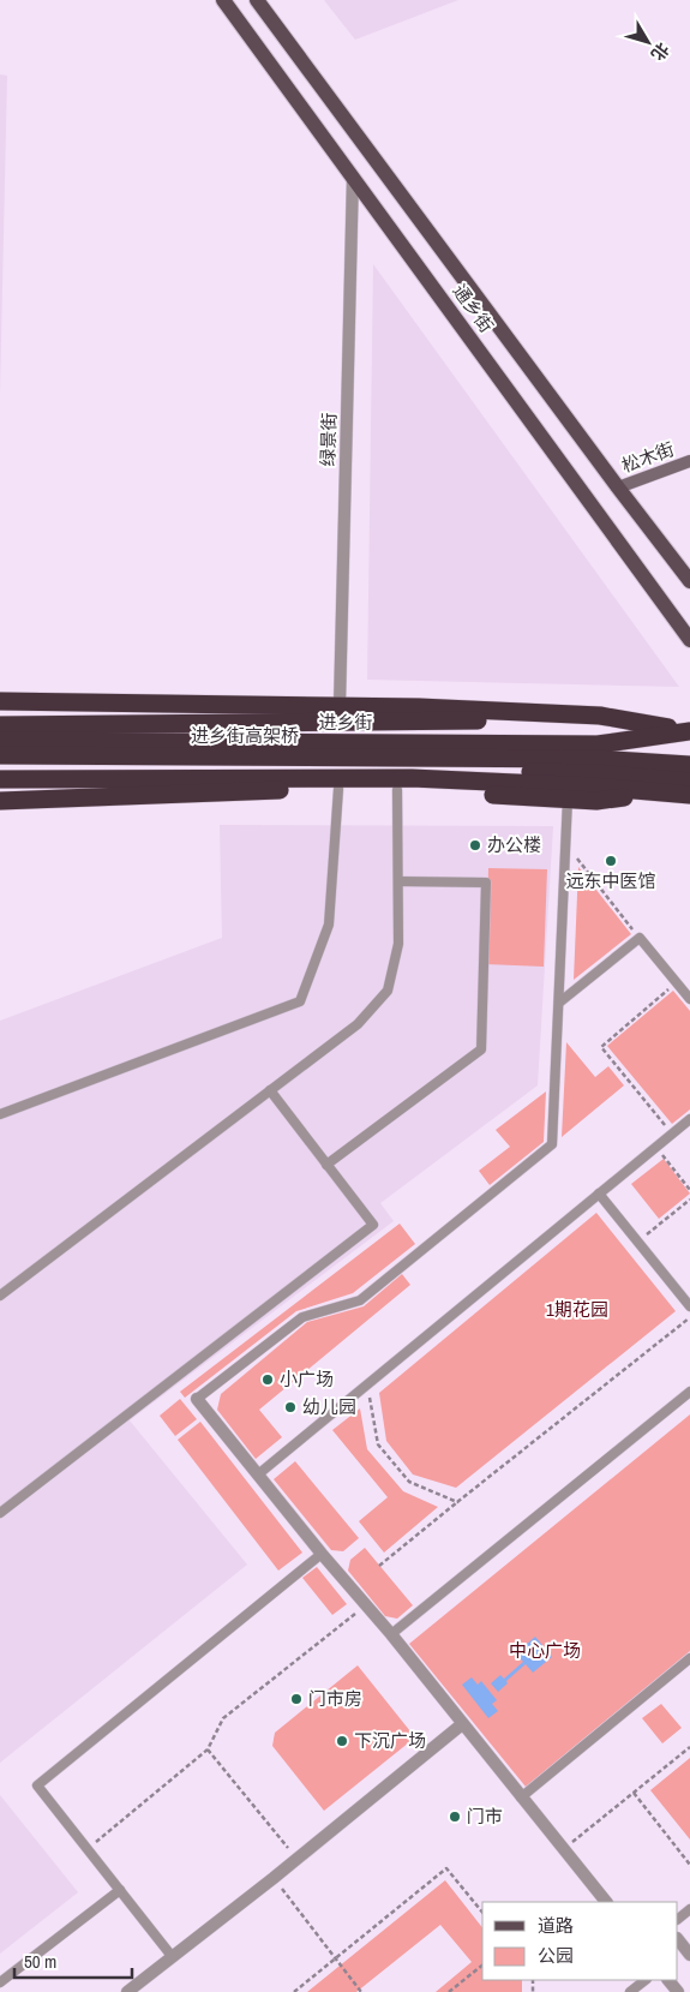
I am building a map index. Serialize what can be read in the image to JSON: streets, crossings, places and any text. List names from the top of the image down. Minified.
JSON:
{"streets":{"highway":["进乡街","进乡街高架桥"],"main road":["通乡街"],"street":["绿景街","松木街"]},"crossings":[["通乡街","绿景街"],["通乡街","松木街"]],"parks":["1期花园","中心广场"],"places":["办公楼","远东中医馆","小广场","幼儿园","门市房","下沉广场","门市"],"legend":["道路","公园"],"scale_bar":"50 m","north":"bottom right"}
